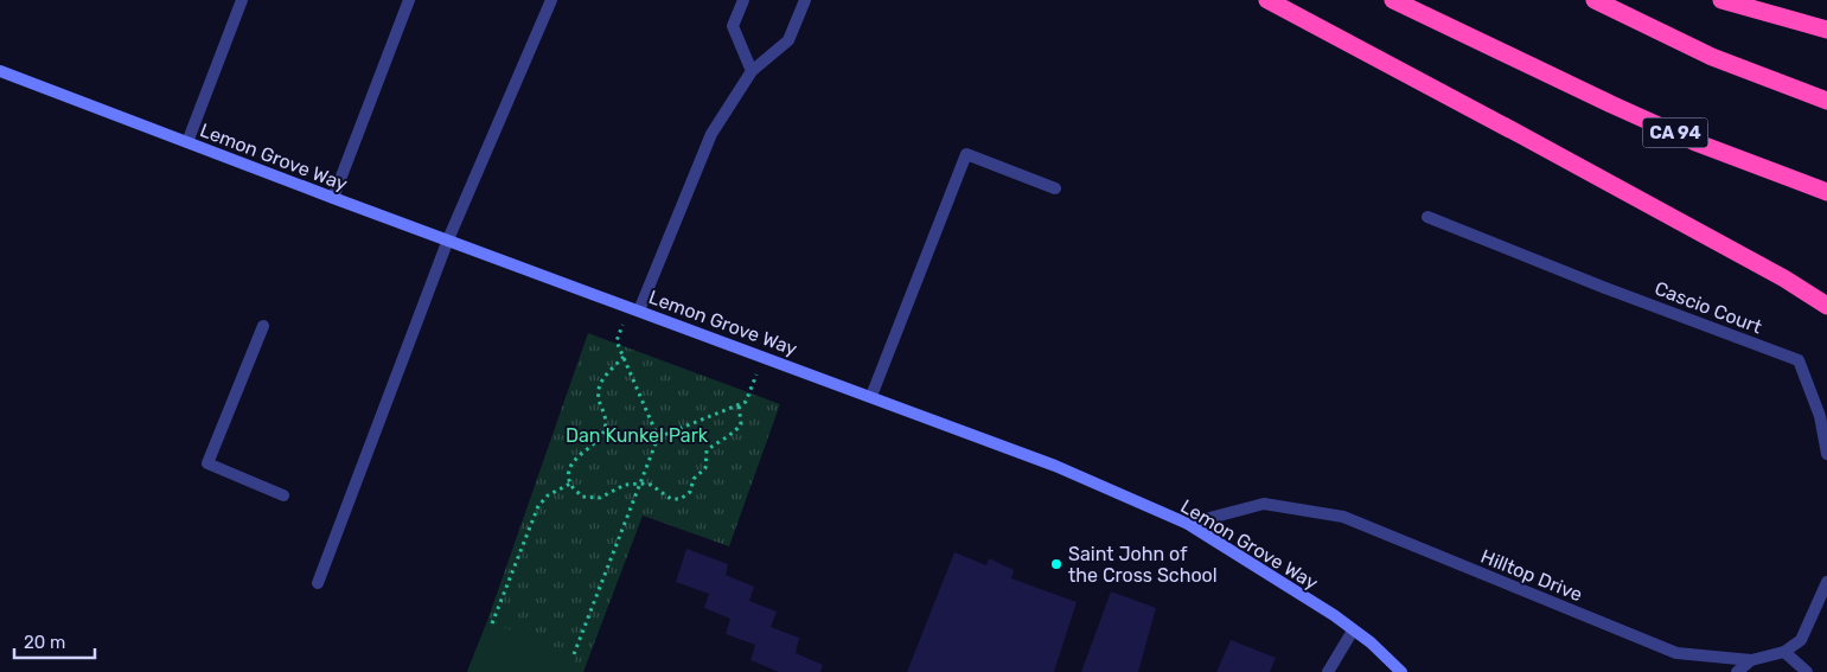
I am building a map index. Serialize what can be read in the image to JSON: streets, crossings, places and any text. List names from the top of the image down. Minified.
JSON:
{"streets":{"highway":["CA 94"],"main road":["Lemon Grove Way"],"street":["Cascio Court","Hilltop Drive"]},"crossings":[["Lemon Grove Way","Hilltop Drive"]],"parks":["Dan Kunkel Park"],"places":["Saint John of the Cross School"],"scale_bar":"20 m"}
